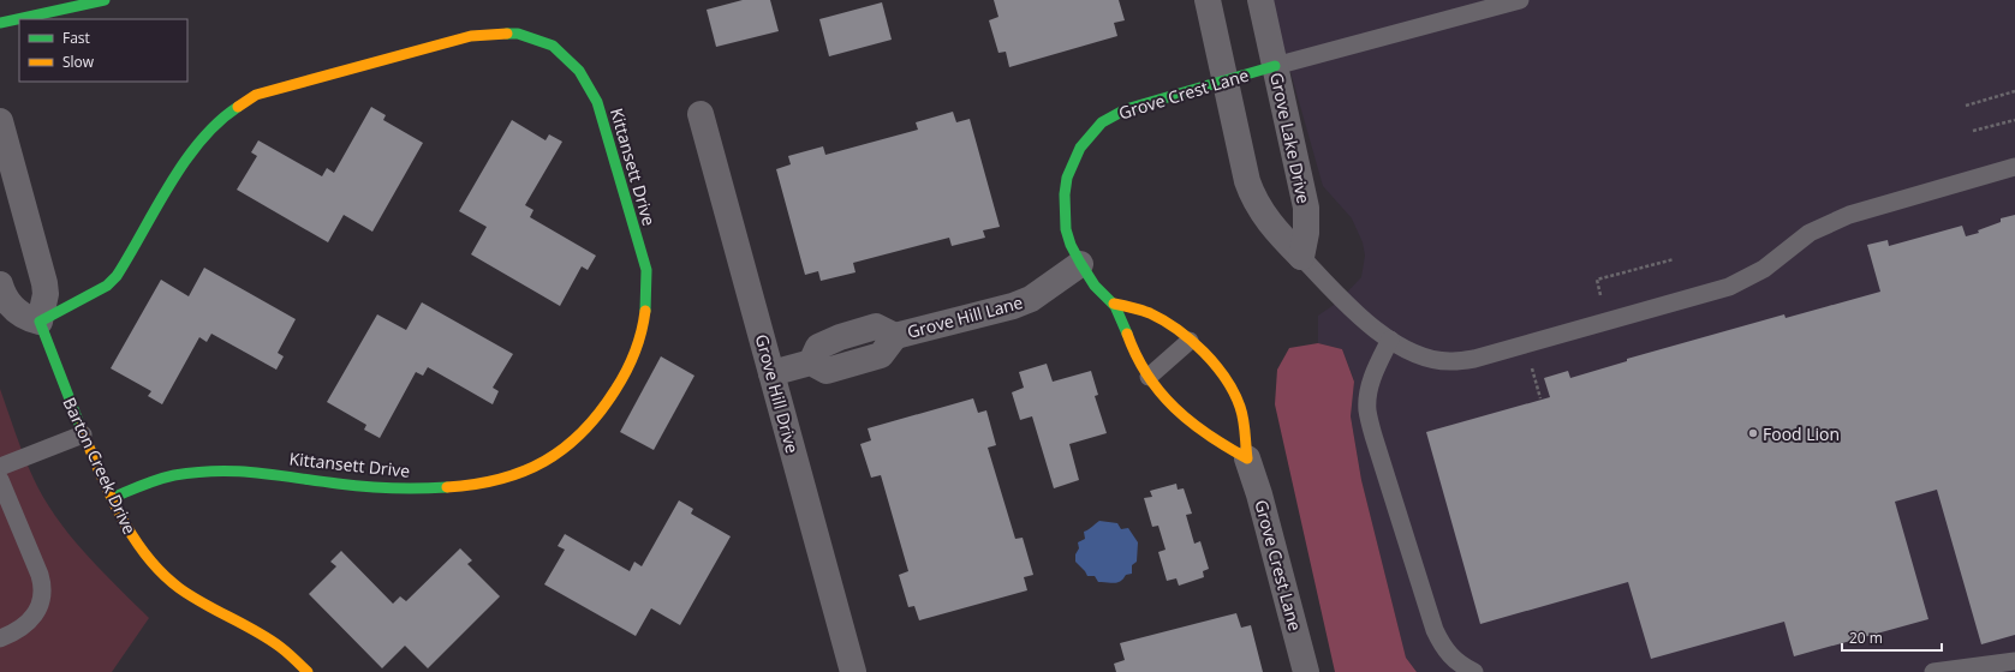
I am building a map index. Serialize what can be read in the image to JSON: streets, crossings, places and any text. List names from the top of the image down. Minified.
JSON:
{"streets":{"street":["Grove Crest Lane","Grove Lake Drive","Kittansett Drive","Grove Hill Lane","Grove Hill Drive","Barton Creek Drive"]},"crossings":[["Grove Crest Lane","Grove Lake Drive"],["Grove Crest Lane","Grove Hill Lane"],["Kittansett Drive","Barton Creek Drive"],["Grove Hill Lane","Grove Hill Drive"]],"places":["Food Lion"],"legend":["Fast","Slow"],"scale_bar":"20 m"}
